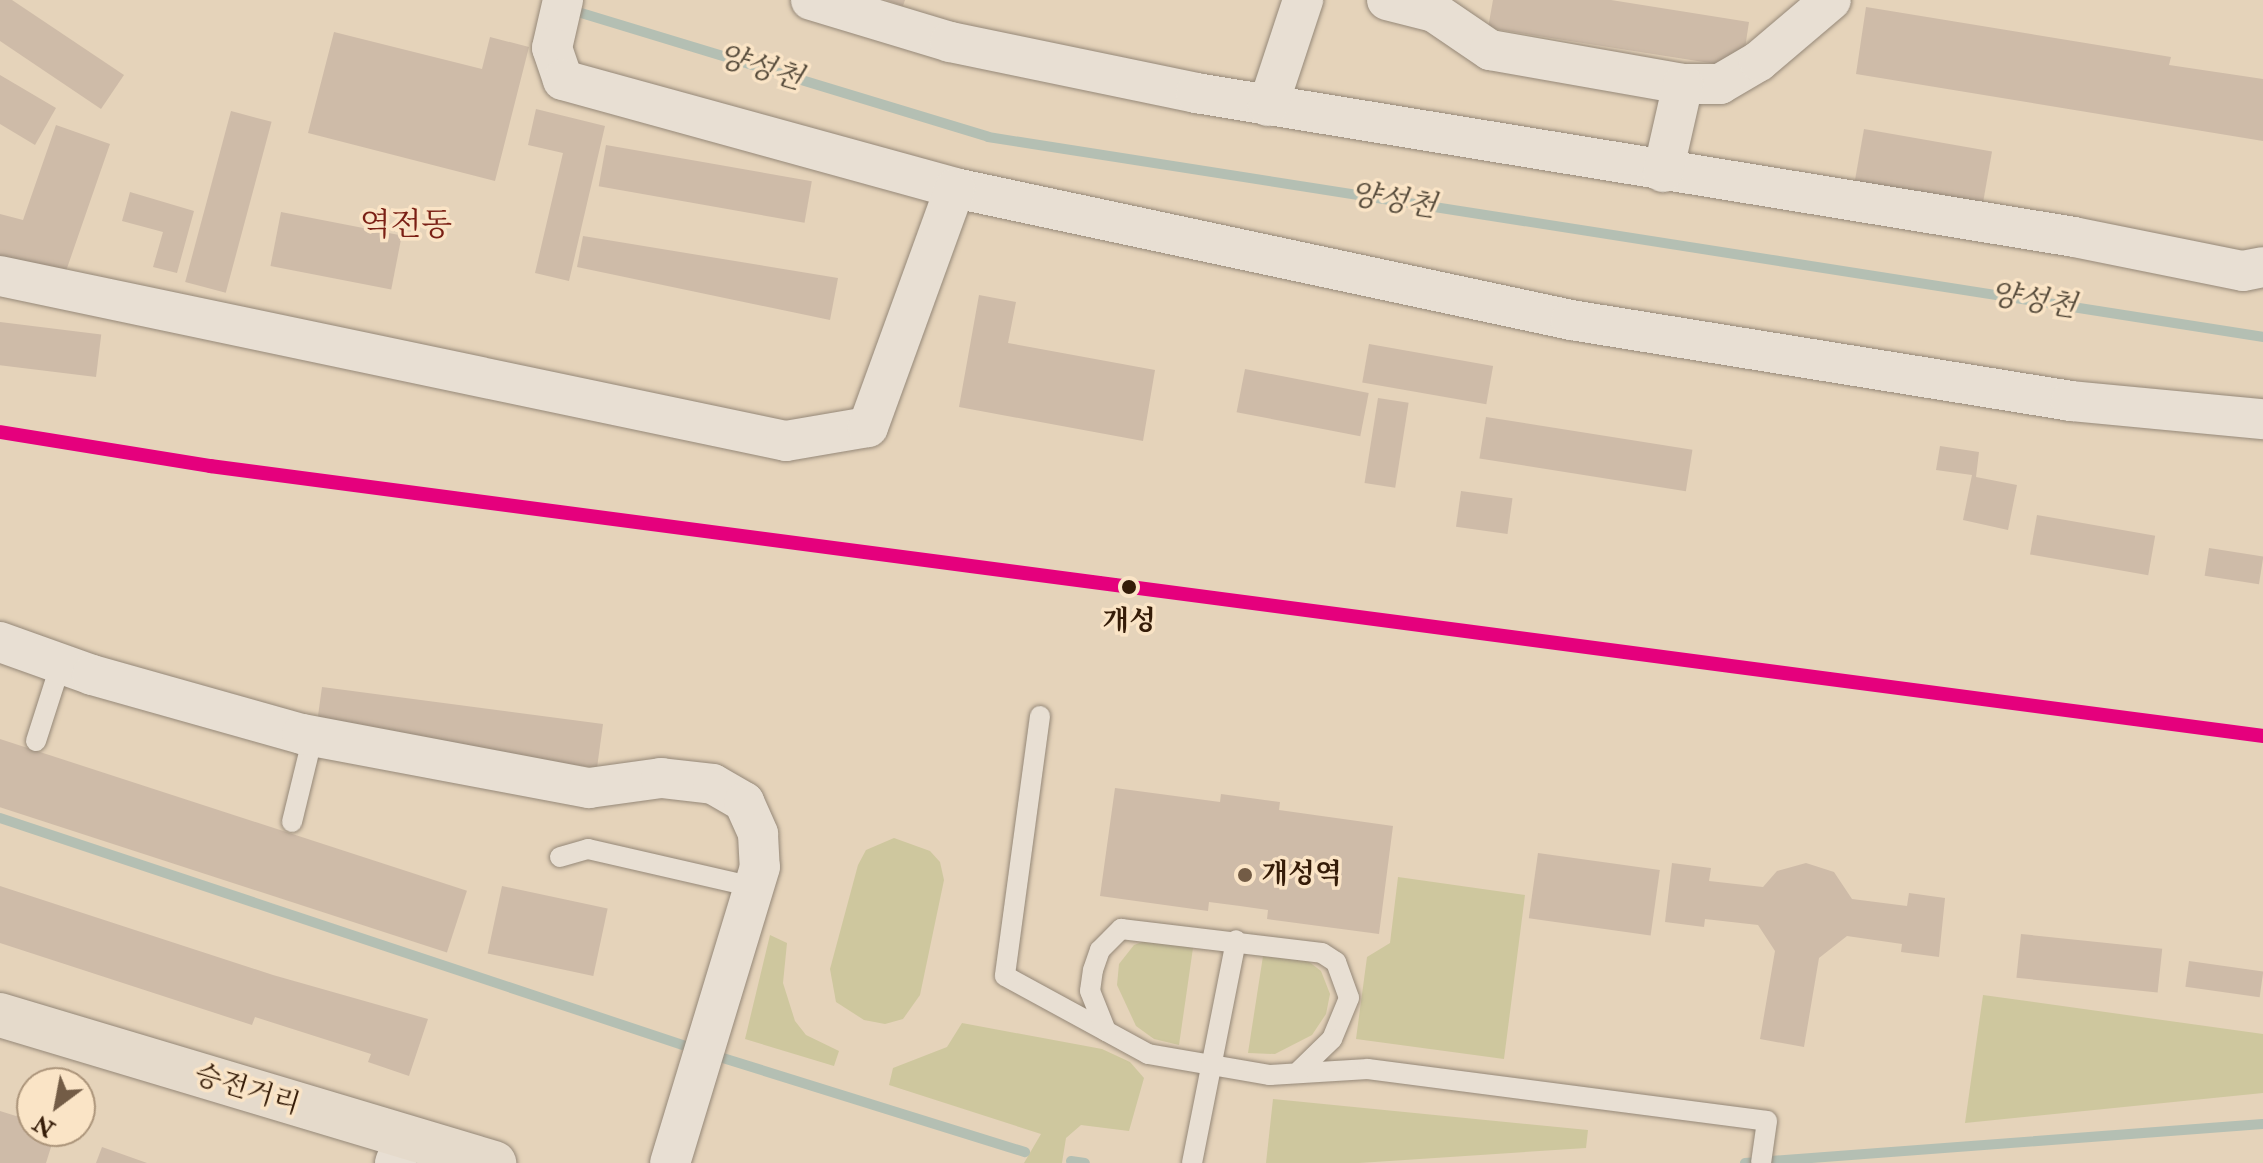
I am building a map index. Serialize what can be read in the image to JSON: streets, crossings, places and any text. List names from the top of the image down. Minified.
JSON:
{"streets":{"main road":["승전거리"]},"districts":["역전동"],"water":["양성천"],"places":["개성","개성역"],"north":"bottom left"}
